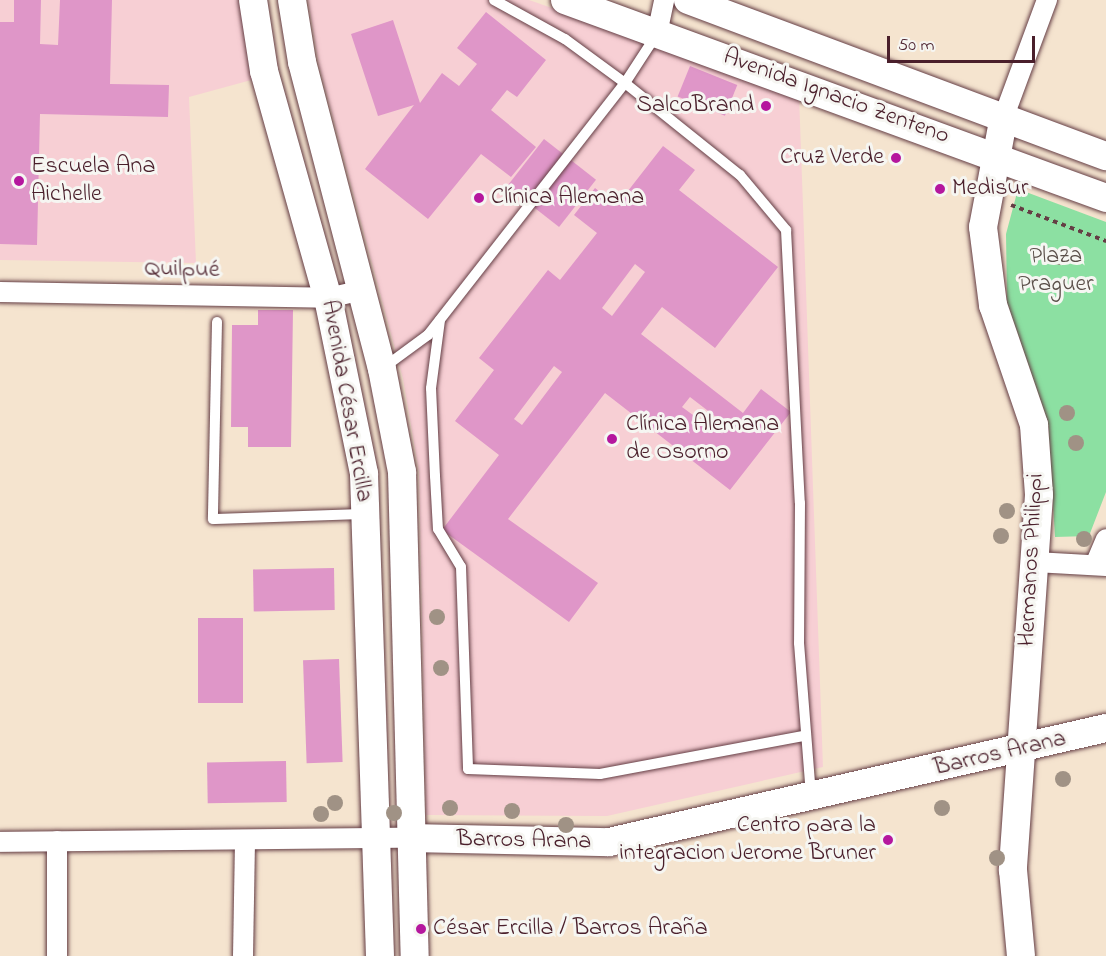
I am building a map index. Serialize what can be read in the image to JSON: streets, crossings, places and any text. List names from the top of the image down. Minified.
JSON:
{"streets":{"main road":["Avenida Ignacio Zenteno","Avenida César Ercilla","Hermanos Philippi","Barros Arana"],"street":["Quilpué"]},"crossings":[["Avenida Ignacio Zenteno","Hermanos Philippi"],["Quilpué","Avenida César Ercilla"],["Avenida César Ercilla","Barros Arana"],["Hermanos Philippi","Barros Arana"]],"parks":["Plaza Praguer"],"places":["SalcoBrand","Cruz Verde","Escuela Ana Aichelle","Medisur","Clínica Alemana","Clínica Alemana de Osorno","Centro para la integracion Jerome Bruner","César Ercilla / Barros Araña"],"scale_bar":"50 m"}
